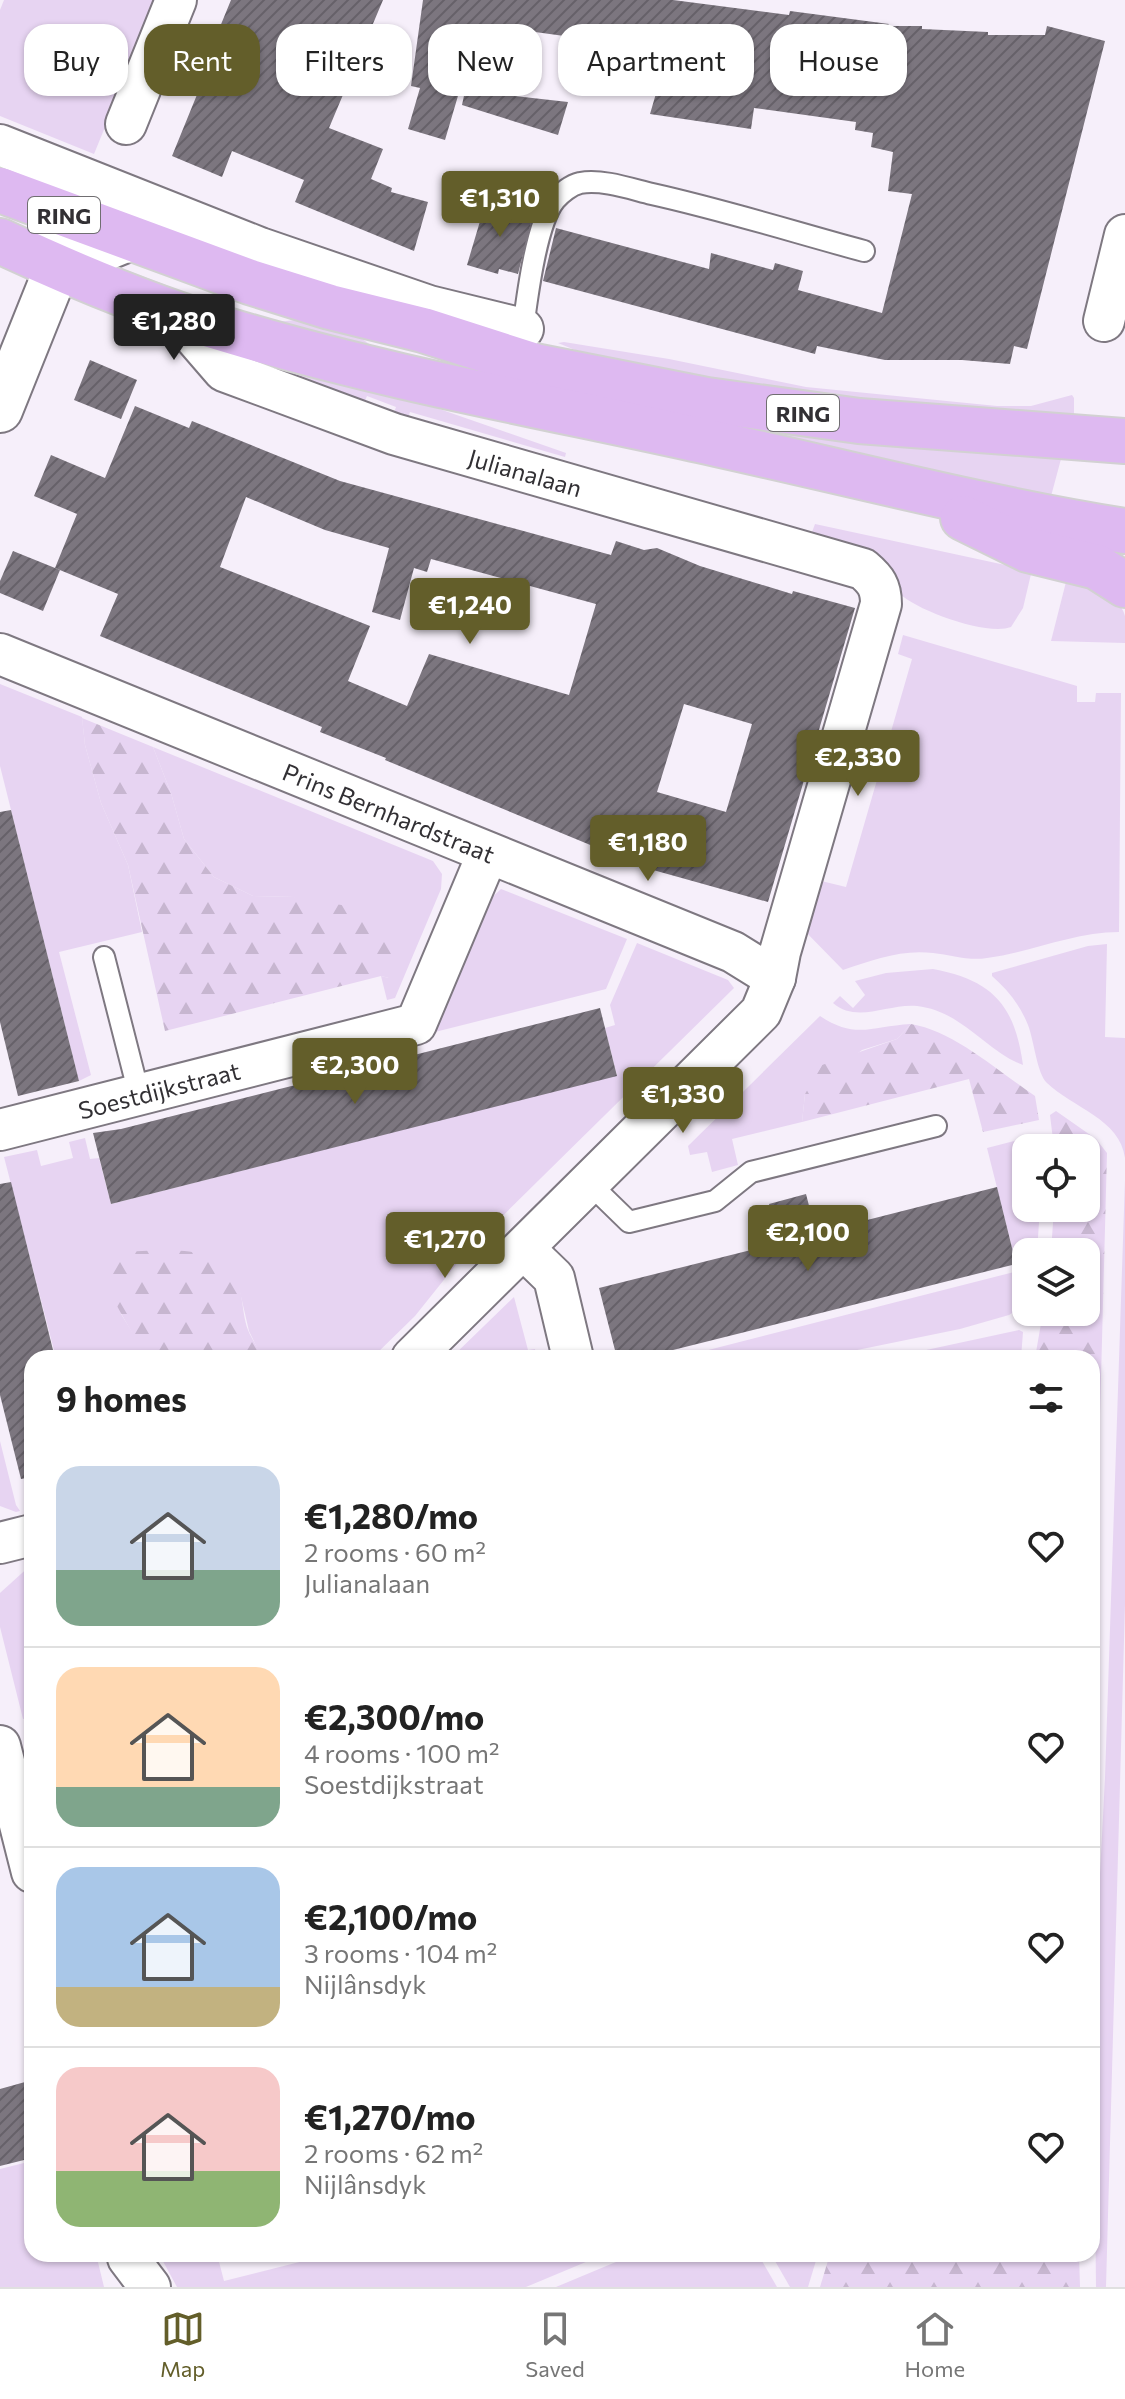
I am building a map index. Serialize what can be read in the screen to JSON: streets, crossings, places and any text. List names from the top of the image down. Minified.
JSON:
{"streets":{"main road":["RING","Julianalaan"],"street":["Prins Bernhardstraat","Soestdijkstraat"]},"crossings":[["Julianalaan","Prins Bernhardstraat"],["Prins Bernhardstraat","Soestdijkstraat"]],"page":{"chip":["Buy","Rent","Filters","New","Apartment","House"],"price":["€1,310","€1,280","€1,240","€2,330","€1,180","€2,300","€1,330","€2,100","€1,270"],"heading":"9 homes","list":[{"name":"€1,280/mo","note":"2 rooms · 60 m² · Julianalaan"},{"name":"€2,300/mo","note":"4 rooms · 100 m² · Soestdijkstraat"},{"name":"€2,100/mo","note":"3 rooms · 104 m² · Nijlânsdyk"},{"name":"€1,270/mo","note":"2 rooms · 62 m² · Nijlânsdyk"}],"tabs":["Map","Saved","Home"]}}
